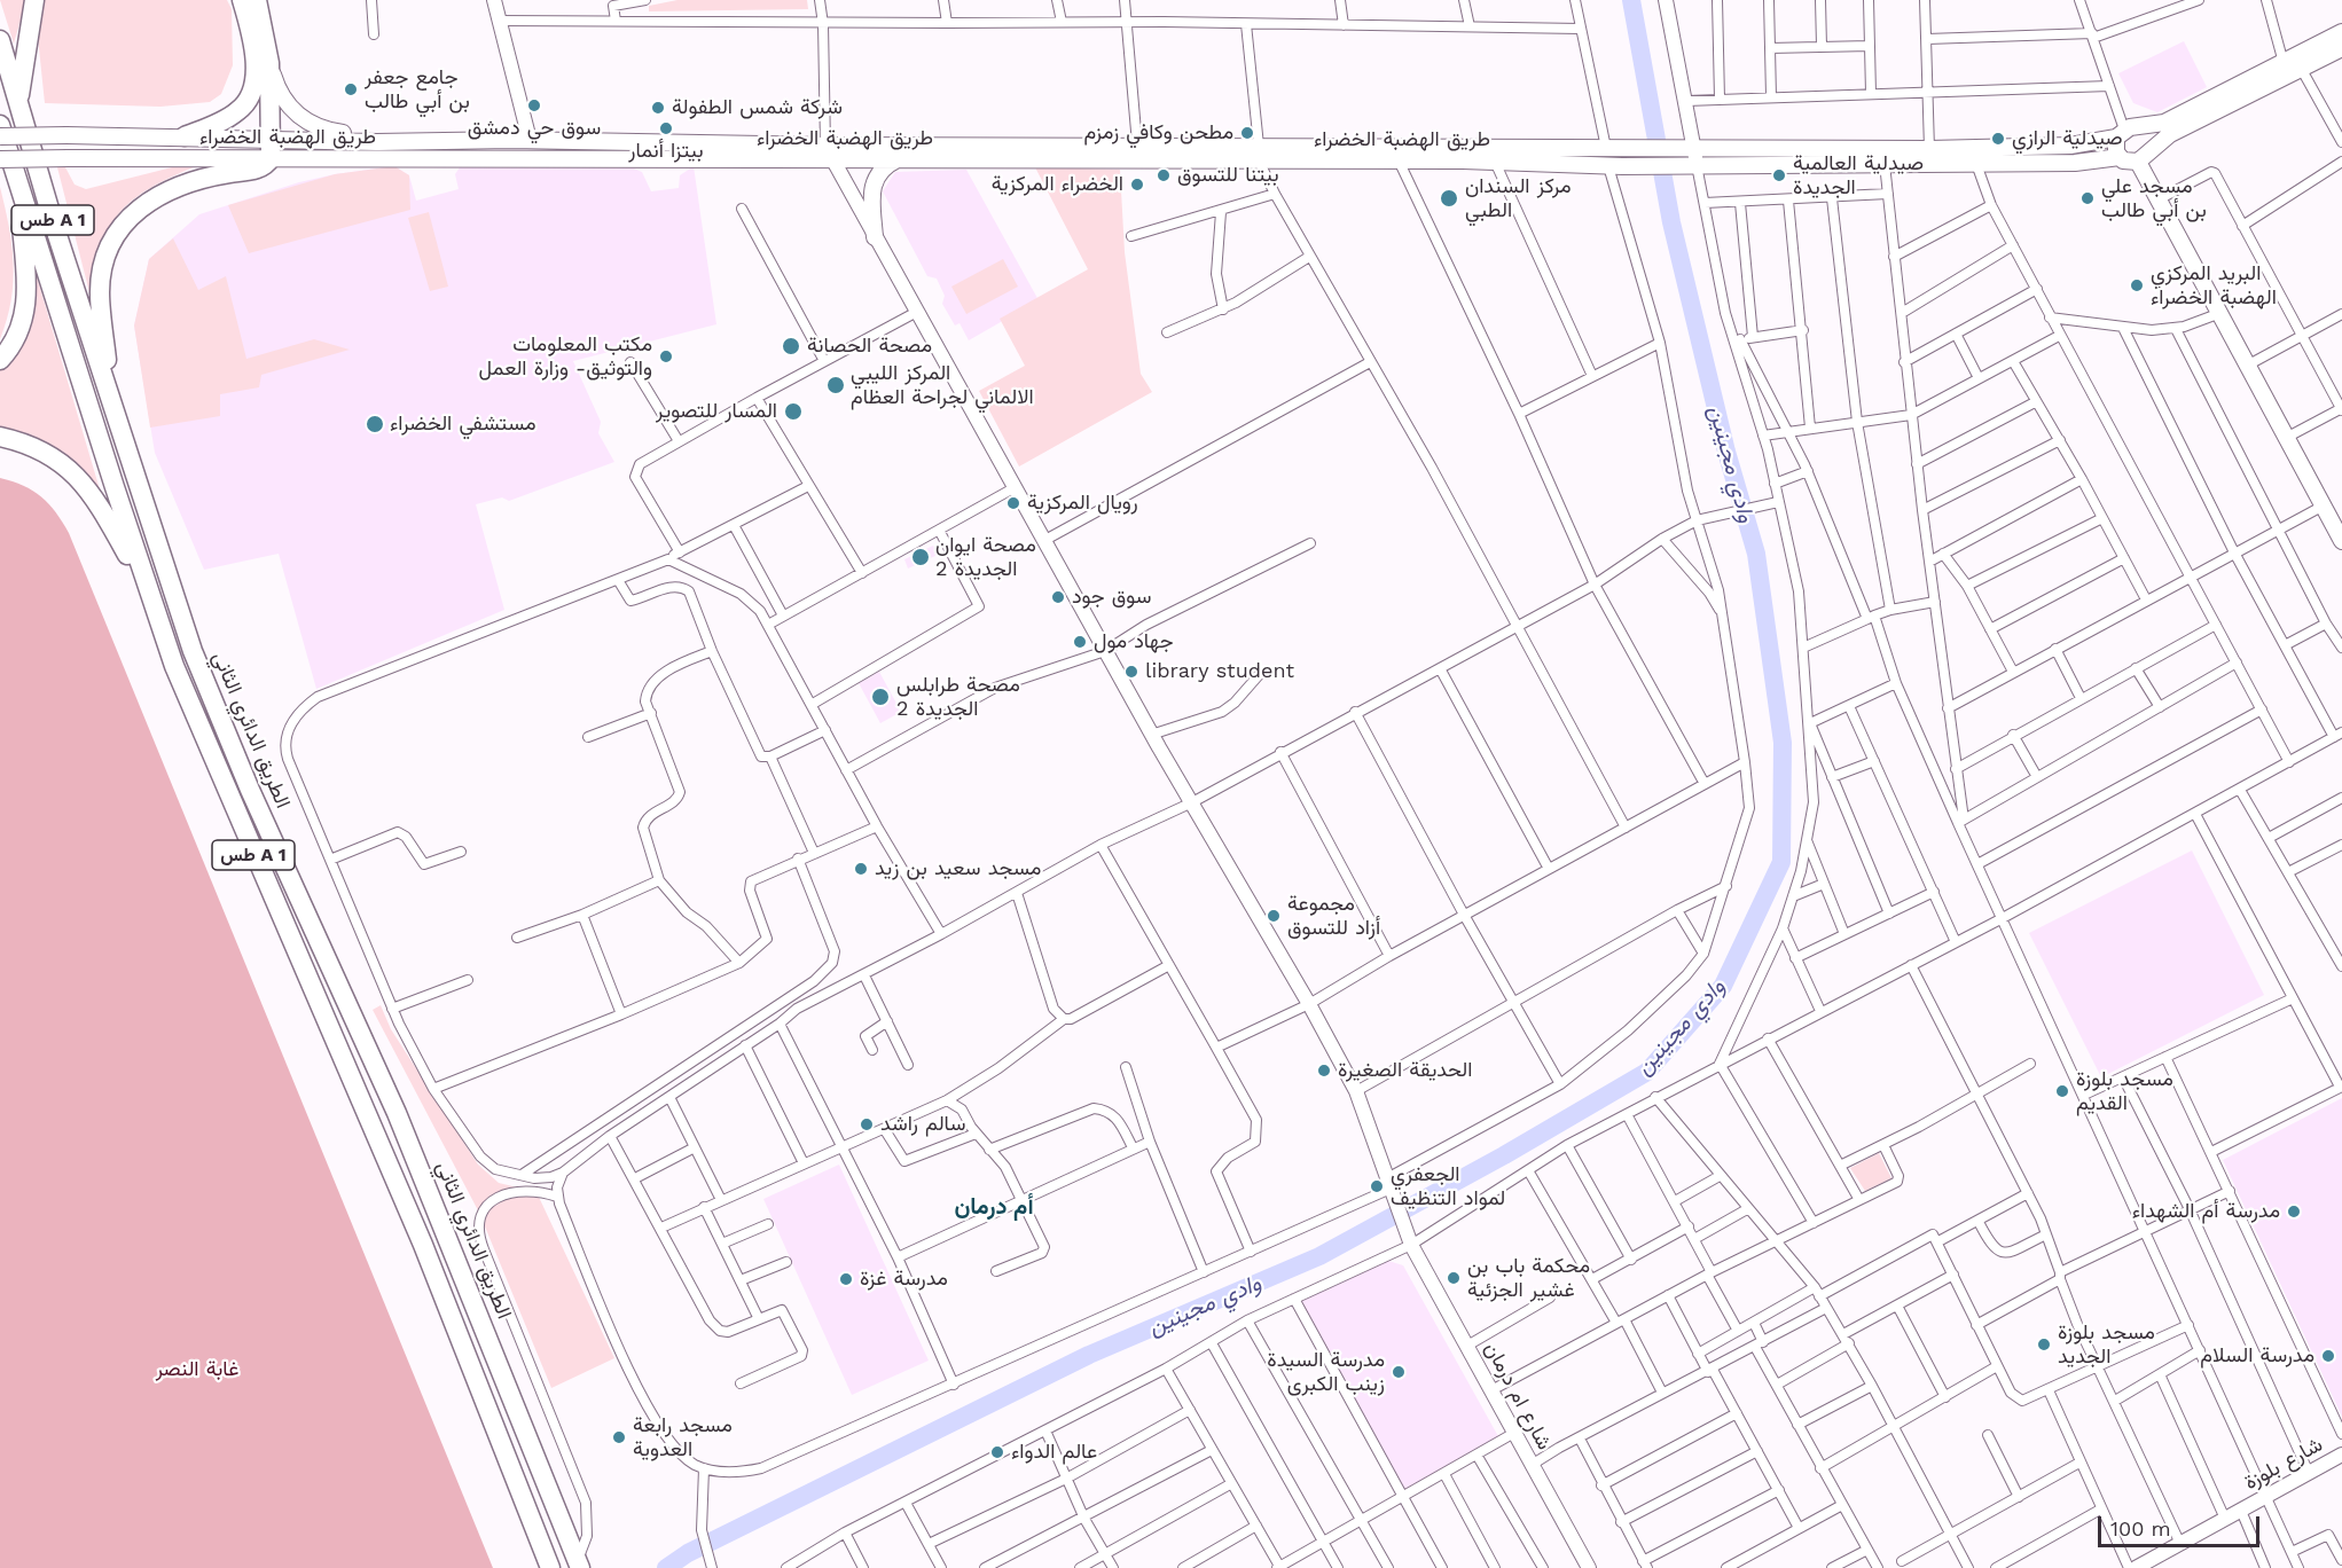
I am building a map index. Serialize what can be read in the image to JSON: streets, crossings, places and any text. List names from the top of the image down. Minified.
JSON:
{"streets":{"highway":["طس A 1","الطريق الدائري الثاني"],"main road":["طريق الهضبة الخضراء"],"street":["شارع ام درمان","شارع بلوزة"]},"crossings":[["طريق الهضبة الخضراء","شارع ام درمان"]],"districts":["أم درمان"],"water":["وادي مجينين"],"parks":["غابة النصر"],"places":["جامع جعفر بن أبي طالب","سوق حي دمشق","شركة شمس الطفولة","بيتزا أنمار","مطحن وكافي زمزم","صيدلية الرازي","بيتنا للتسوق","صيدلية العالمية الجديدة","الخضراء المركزية","مركز السندان الطبي","مسجد علي بن أبي طالب","البريد المركزي الهضبة الخضراء","مصحة الحصانة","مكتب المعلومات والتوثيق- وزارة العمل","المركز الليبي الالماني لجراحة العظام","المسار للتصوير","مستشفي الخضراء","رويال المركزية","مصحة ايوان الجديدة 2","سوق جود","جهاد مول","library student","مصحة طرابلس الجديدة 2","مسجد سعيد بن زيد","مجموعة أزاد للتسوق","الحديقة الصغيرة","مسجد بلوزة القديم","سالم راشد","الجعفري لمواد التنظيف","مدرسة أم الشهداء","محكمة باب بن غشير الجزئية","مدرسة غزة","مسجد بلوزة الجديد","مدرسة السلام","مدرسة السيدة زينب الكبرى","مسجد رابعة العدوية","عالم الدواء"],"scale_bar":"100 m"}
